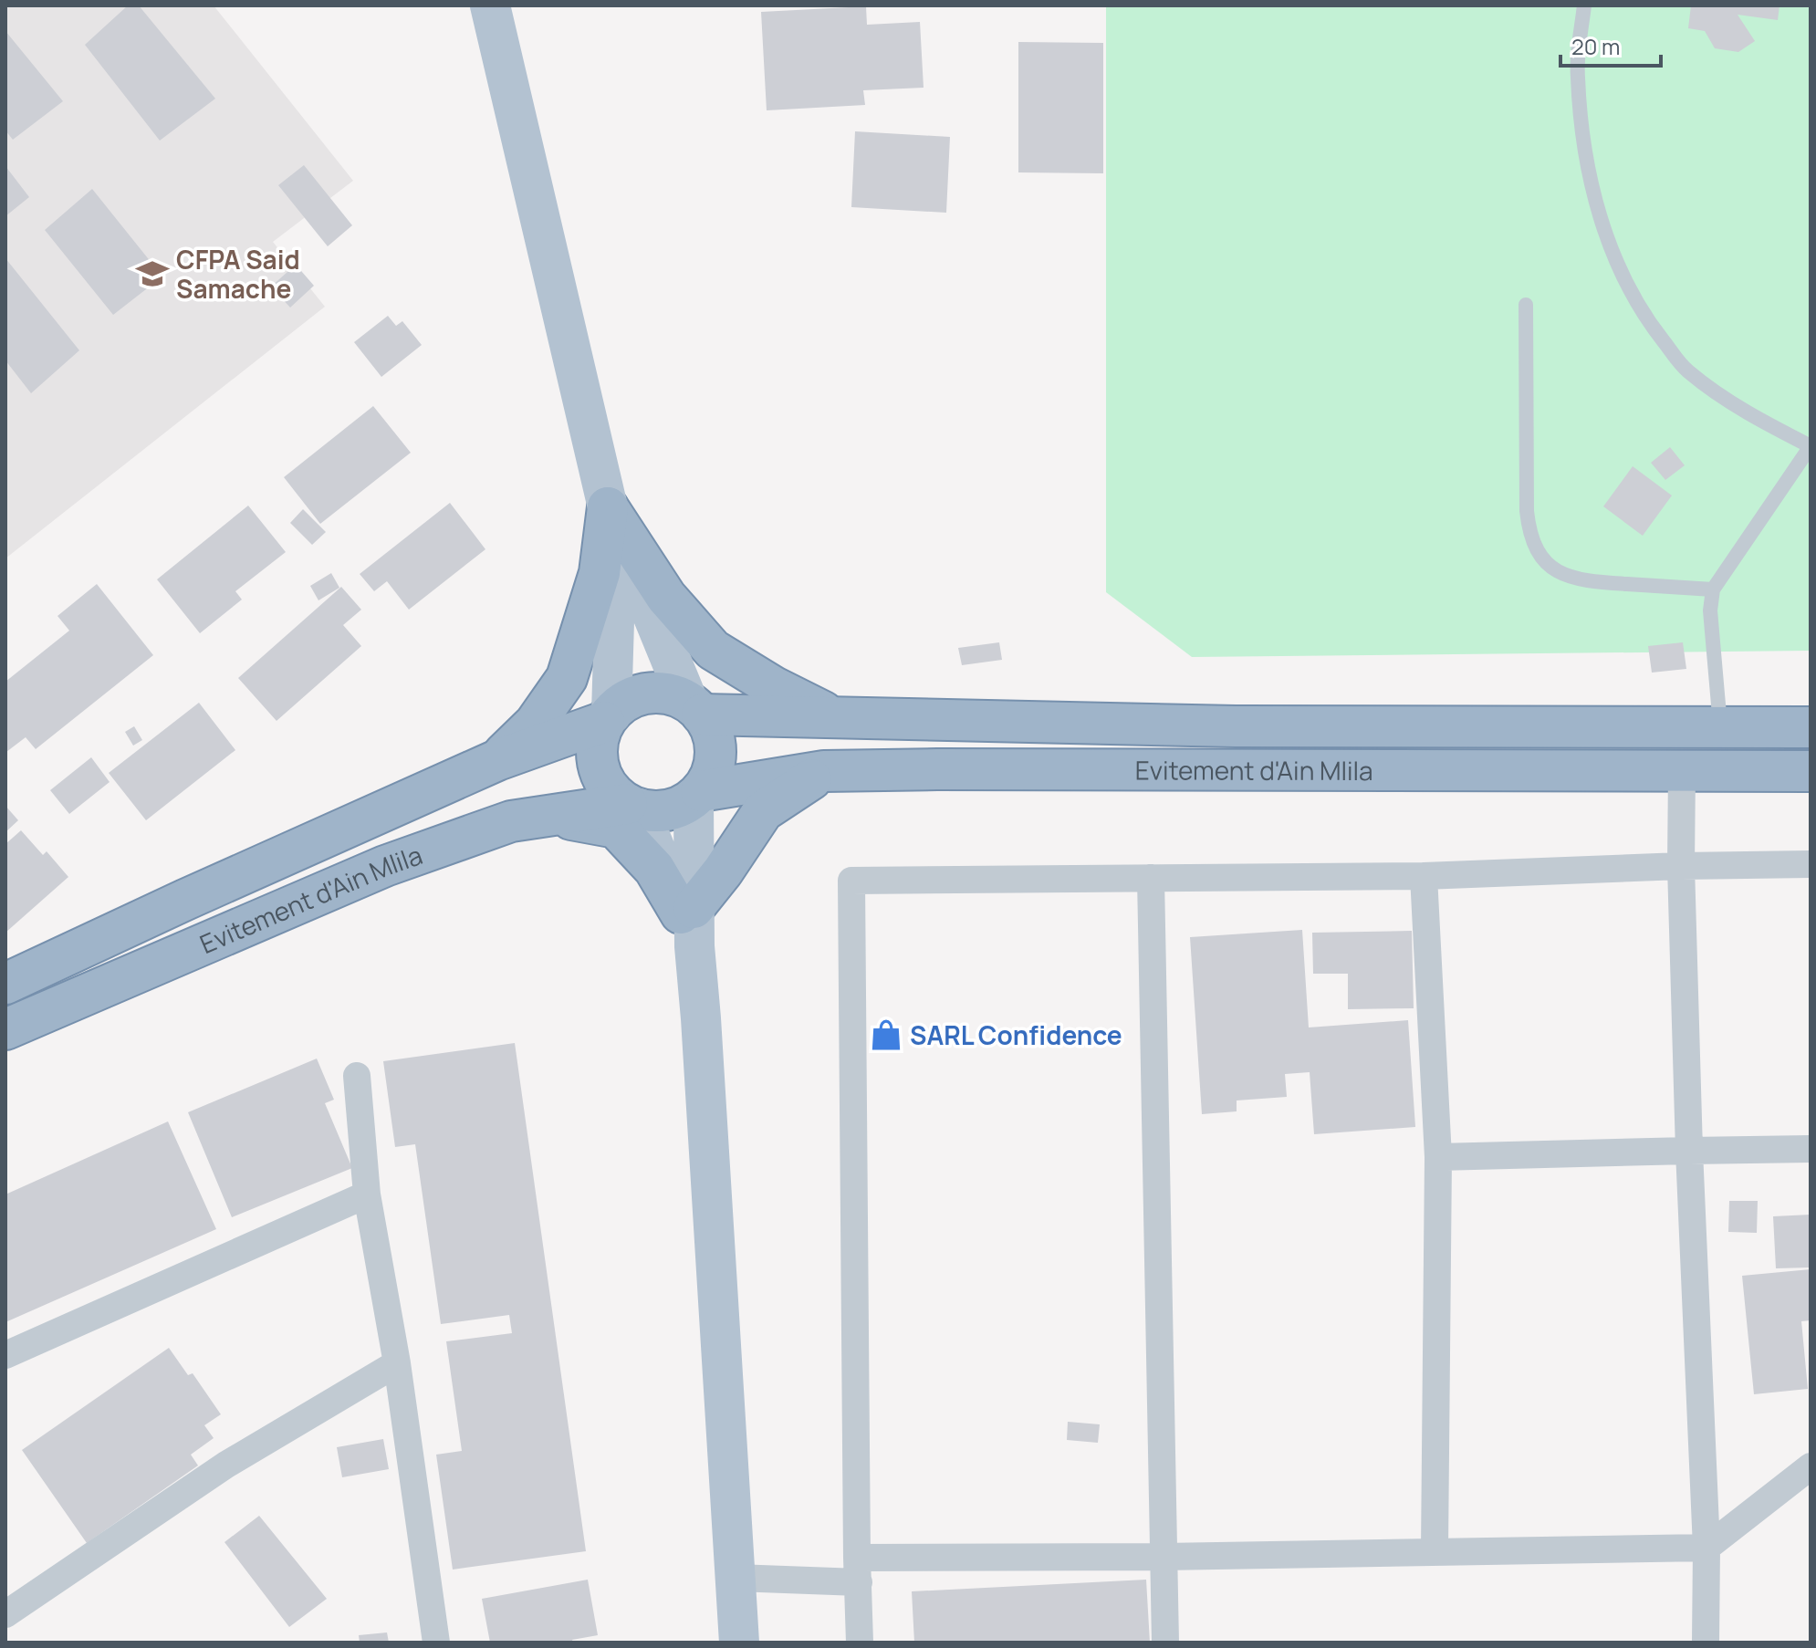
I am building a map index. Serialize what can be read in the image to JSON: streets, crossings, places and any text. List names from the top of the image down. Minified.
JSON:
{"streets":{"highway":["Evitement d'Ain Mlila"]},"places":{"school or university":["CFPA Said Samache"],"shop":["SARL Confidence"]},"scale_bar":"20 m"}
